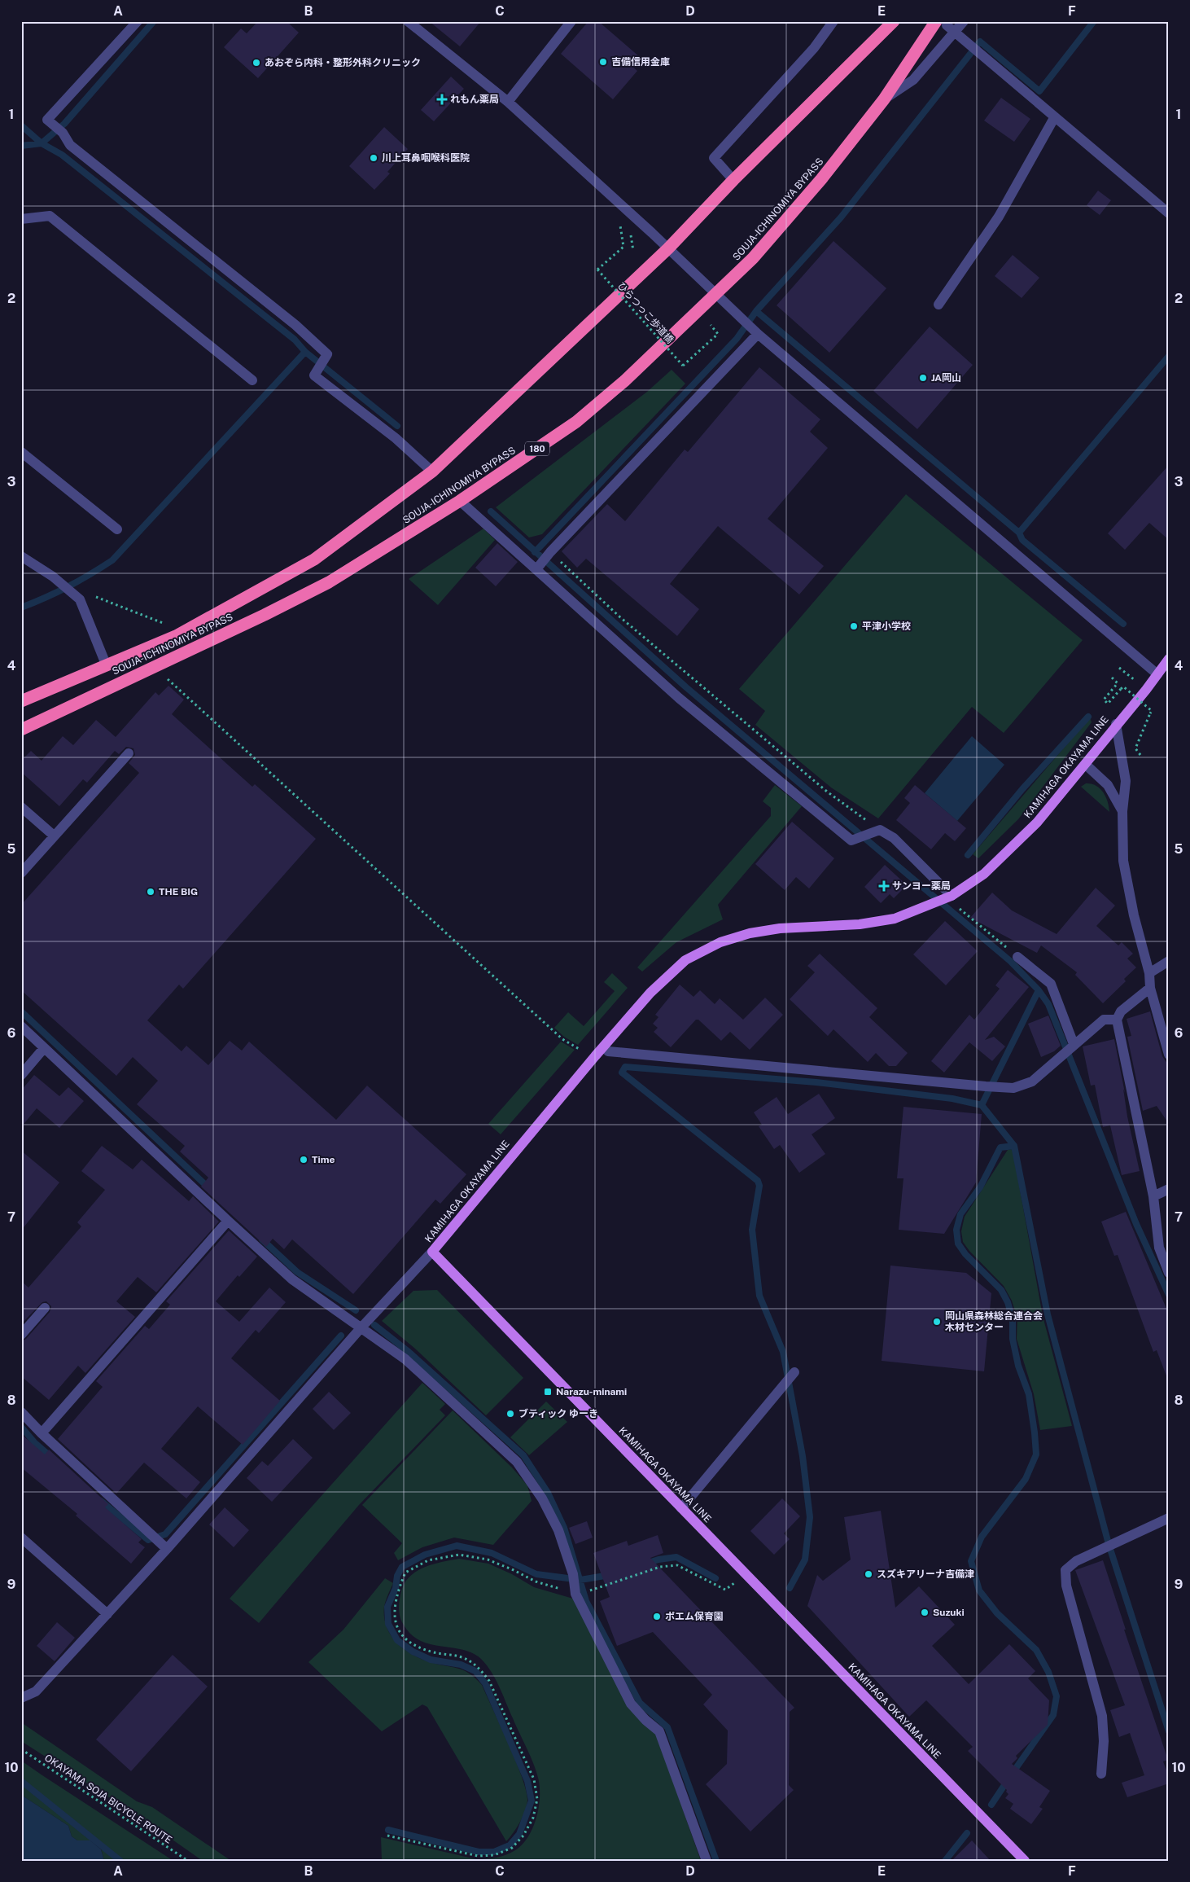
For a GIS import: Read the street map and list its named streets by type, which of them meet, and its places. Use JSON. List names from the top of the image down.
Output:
{
  "streets": {
    "highway": ["SOUJA-ICHINOMIYA BYPASS", "180"],
    "main road": ["KAMIHAGA OKAYAMA LINE"],
    "path": ["ひらつっこ歩道橋", "OKAYAMA SOJA BICYCLE ROUTE"]
  },
  "places": {
    "other": [
      "吉備信用金庫",
      "あおぞら内科・整形外科クリニック",
      "川上耳鼻咽喉科医院",
      "JA岡山",
      "平津小学校",
      "THE BIG",
      "Time",
      "岡山県森林総合連合会 木材センター",
      "ブティック ゆーき",
      "スズキアリーナ吉備津",
      "Suzuki",
      "ポエム保育園"
    ],
    "health": ["れもん薬局", "サンヨー薬局"],
    "transit": ["Narazu-minami"]
  },
  "grid": {
    "columns": [
      "A",
      "B",
      "C",
      "D",
      "E",
      "F"
    ],
    "rows": [
      "1",
      "2",
      "3",
      "4",
      "5",
      "6",
      "7",
      "8",
      "9",
      "10"
    ]
  }
}
